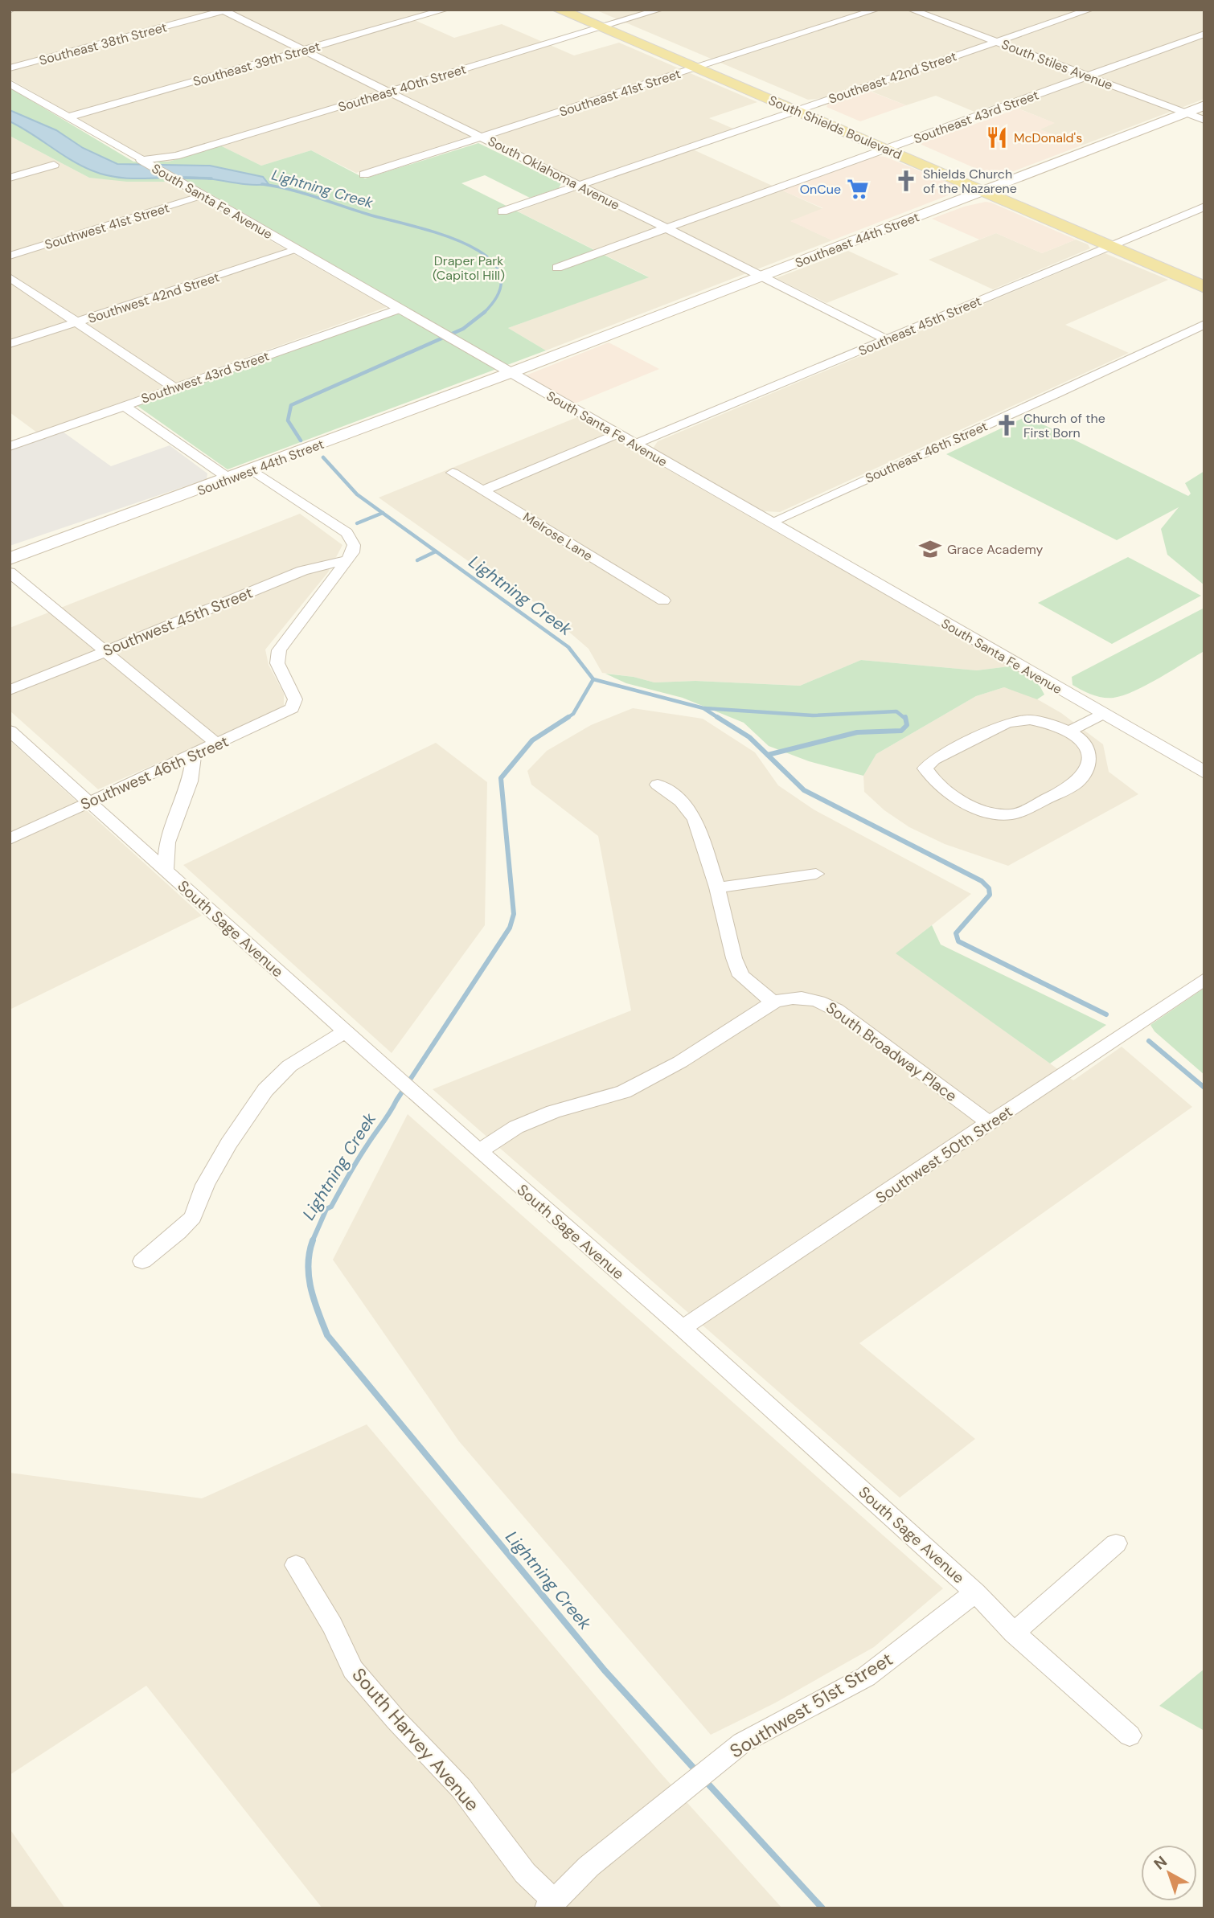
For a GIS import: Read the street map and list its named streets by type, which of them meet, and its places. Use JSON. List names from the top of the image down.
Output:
{
  "streets": {
    "main road": ["South Shields Boulevard", "Southeast 44th Street", "Southwest 44th Street"],
    "street": [
      "Southeast 38th Street",
      "Southeast 39th Street",
      "South Stiles Avenue",
      "Southeast 42nd Street",
      "Southeast 40th Street",
      "Southeast 41st Street",
      "Southeast 43rd Street",
      "South Oklahoma Avenue",
      "South Santa Fe Avenue",
      "Southwest 41st Street",
      "Southwest 42nd Street",
      "Southeast 45th Street",
      "Southwest 43rd Street",
      "Southeast 46th Street",
      "Melrose Lane",
      "Southwest 45th Street",
      "Southwest 46th Street",
      "South Sage Avenue",
      "South Broadway Place",
      "Southwest 50th Street",
      "Southwest 51st Street",
      "South Harvey Avenue"
    ]
  },
  "crossings": [
    ["Southeast 38th Street", "South Oklahoma Avenue"],
    ["Southeast 39th Street", "South Oklahoma Avenue"],
    ["Southeast 39th Street", "South Santa Fe Avenue"],
    ["South Stiles Avenue", "Southeast 42nd Street"],
    ["South Stiles Avenue", "Southeast 43rd Street"],
    ["South Stiles Avenue", "Southeast 44th Street"],
    ["Southeast 42nd Street", "South Shields Boulevard"],
    ["Southeast 42nd Street", "South Oklahoma Avenue"],
    ["Southeast 40th Street", "South Shields Boulevard"],
    ["Southeast 40th Street", "South Oklahoma Avenue"],
    ["Southeast 40th Street", "South Santa Fe Avenue"],
    ["Southeast 41st Street", "South Shields Boulevard"],
    ["Southeast 41st Street", "South Oklahoma Avenue"],
    ["Southeast 43rd Street", "South Shields Boulevard"],
    ["Southeast 43rd Street", "South Oklahoma Avenue"],
    ["South Shields Boulevard", "Southeast 44th Street"],
    ["South Shields Boulevard", "Southeast 45th Street"],
    ["South Oklahoma Avenue", "Southeast 44th Street"],
    ["South Oklahoma Avenue", "Southeast 45th Street"],
    ["South Santa Fe Avenue", "Southwest 41st Street"],
    ["South Santa Fe Avenue", "Southeast 44th Street"],
    ["South Santa Fe Avenue", "Southwest 42nd Street"],
    ["South Santa Fe Avenue", "Southeast 45th Street"],
    ["South Santa Fe Avenue", "Southwest 43rd Street"],
    ["South Santa Fe Avenue", "Southeast 46th Street"],
    ["South Santa Fe Avenue", "Southwest 44th Street"],
    ["Southeast 44th Street", "Southwest 44th Street"],
    ["Southwest 45th Street", "Southwest 46th Street"],
    ["Southwest 46th Street", "South Sage Avenue"],
    ["South Sage Avenue", "Southwest 50th Street"],
    ["South Sage Avenue", "Southwest 51st Street"],
    ["South Broadway Place", "Southwest 50th Street"],
    ["Southwest 51st Street", "South Harvey Avenue"]
  ],
  "water": ["Lightning Creek"],
  "parks": ["Draper Park (Capitol Hill)"],
  "places": {
    "restaurant": ["McDonald's"],
    "church": ["Shields Church of the Nazarene", "Church of the First Born"],
    "supermarket": ["OnCue"],
    "school or university": ["Grace Academy"]
  },
  "north": "top left"
}
